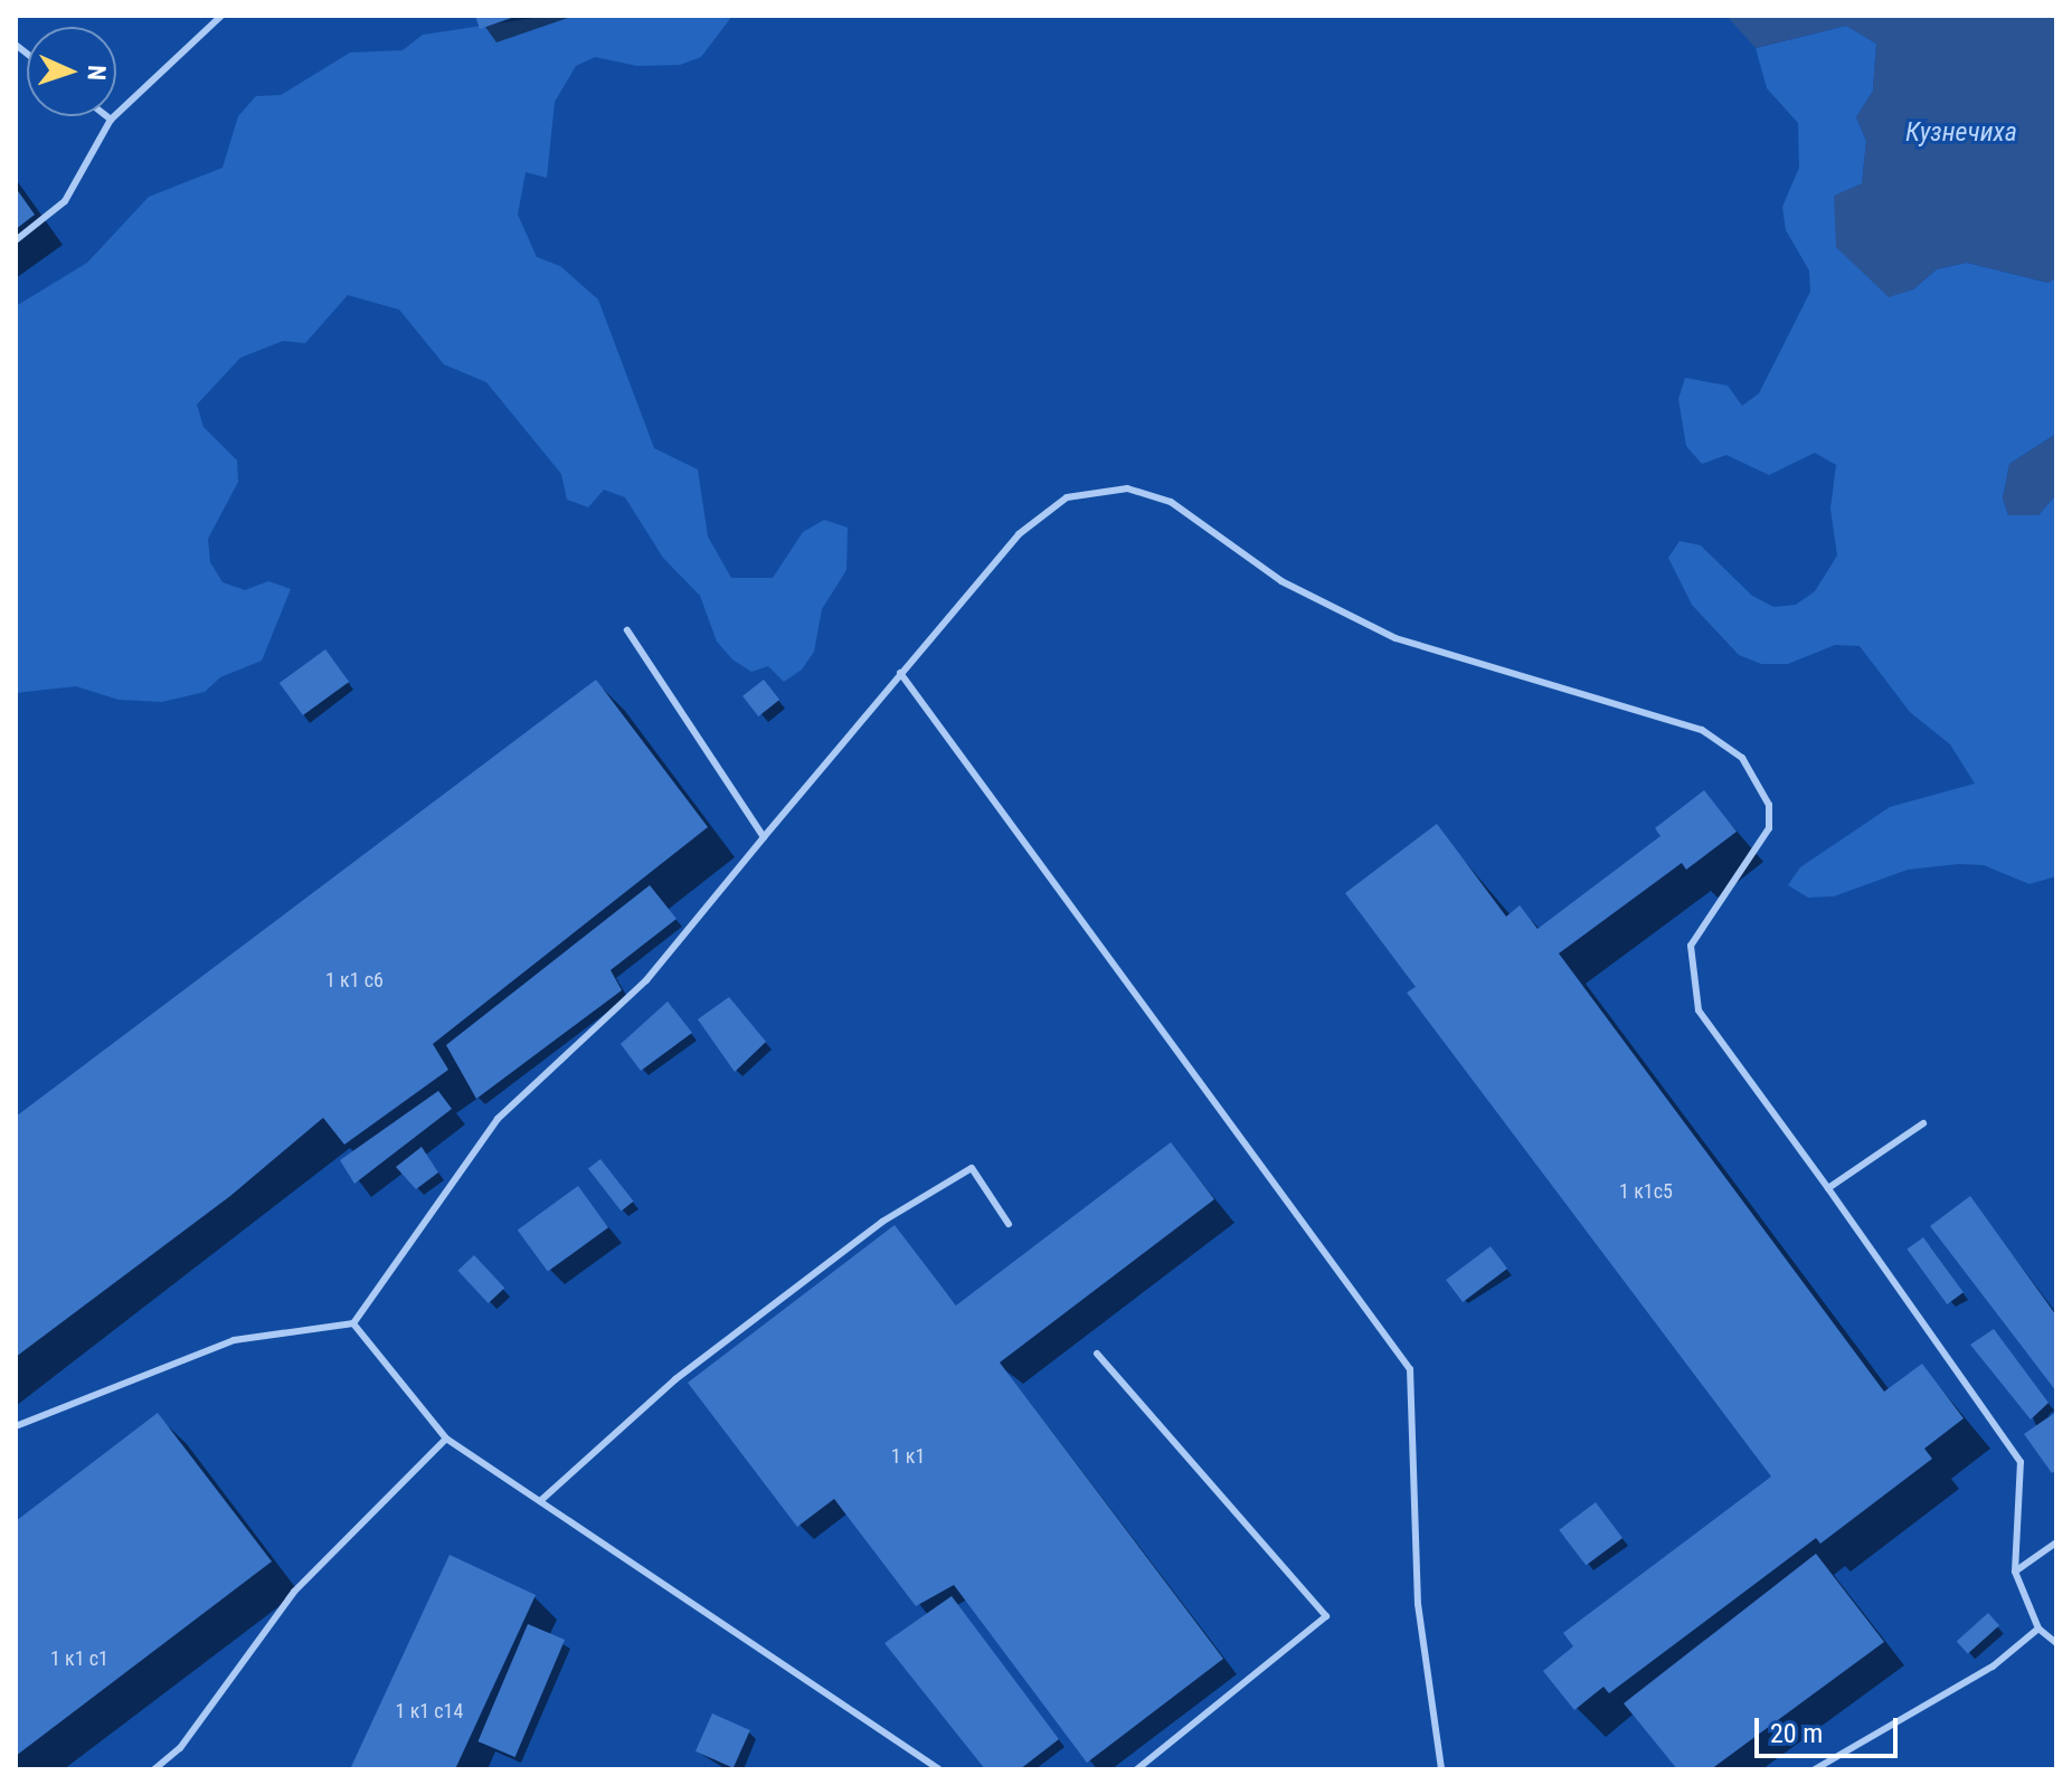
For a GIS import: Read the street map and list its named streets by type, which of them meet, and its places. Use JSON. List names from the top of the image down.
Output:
{
  "water": ["Кузнечиха"],
  "house_numbers": [
    "1 к1 с6",
    "1 к1с5",
    "1 к1",
    "1 к1 с1",
    "1 к1 с14"
  ],
  "scale_bar": "20 m",
  "north": "right"
}
